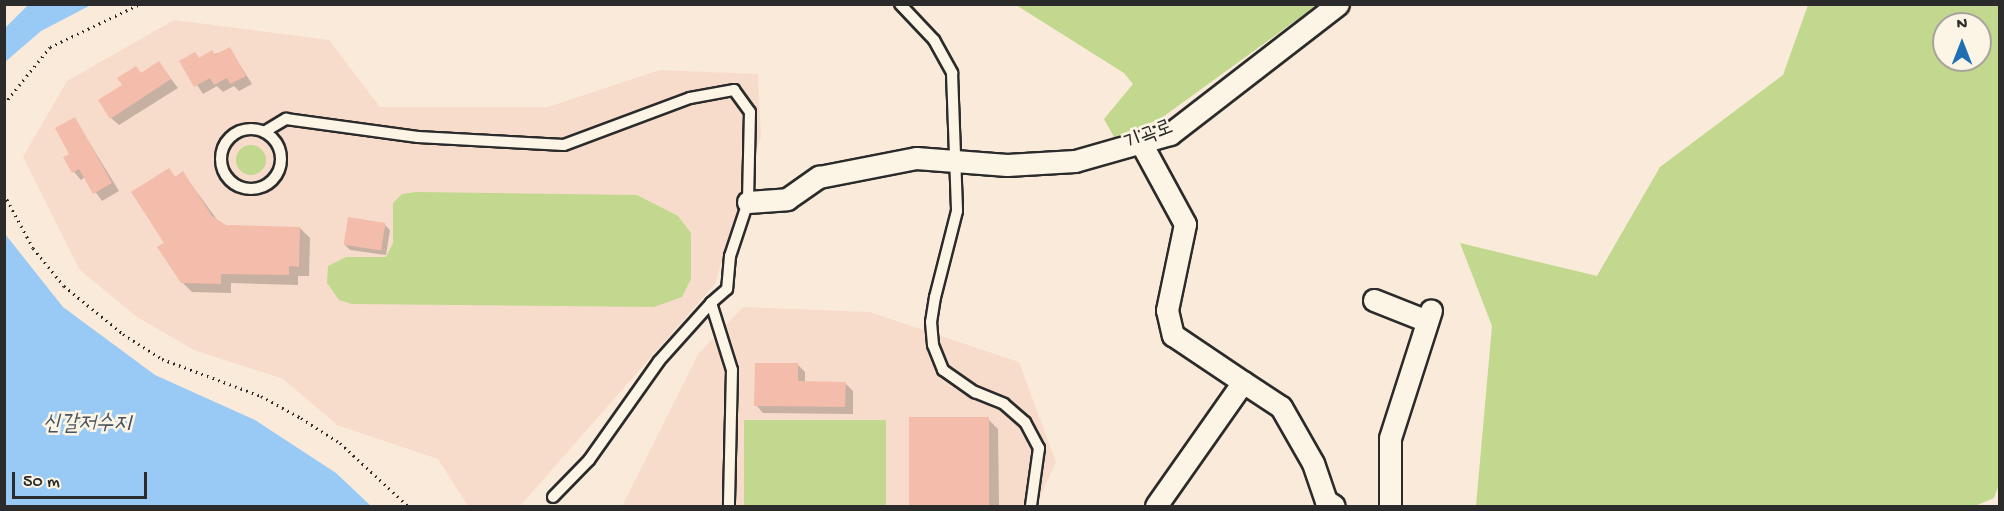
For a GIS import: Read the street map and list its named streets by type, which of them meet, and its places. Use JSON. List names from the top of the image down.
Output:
{
  "streets": {
    "street": ["기곡로"]
  },
  "water": ["신갈저수지"],
  "scale_bar": "50 m",
  "north": "top"
}
